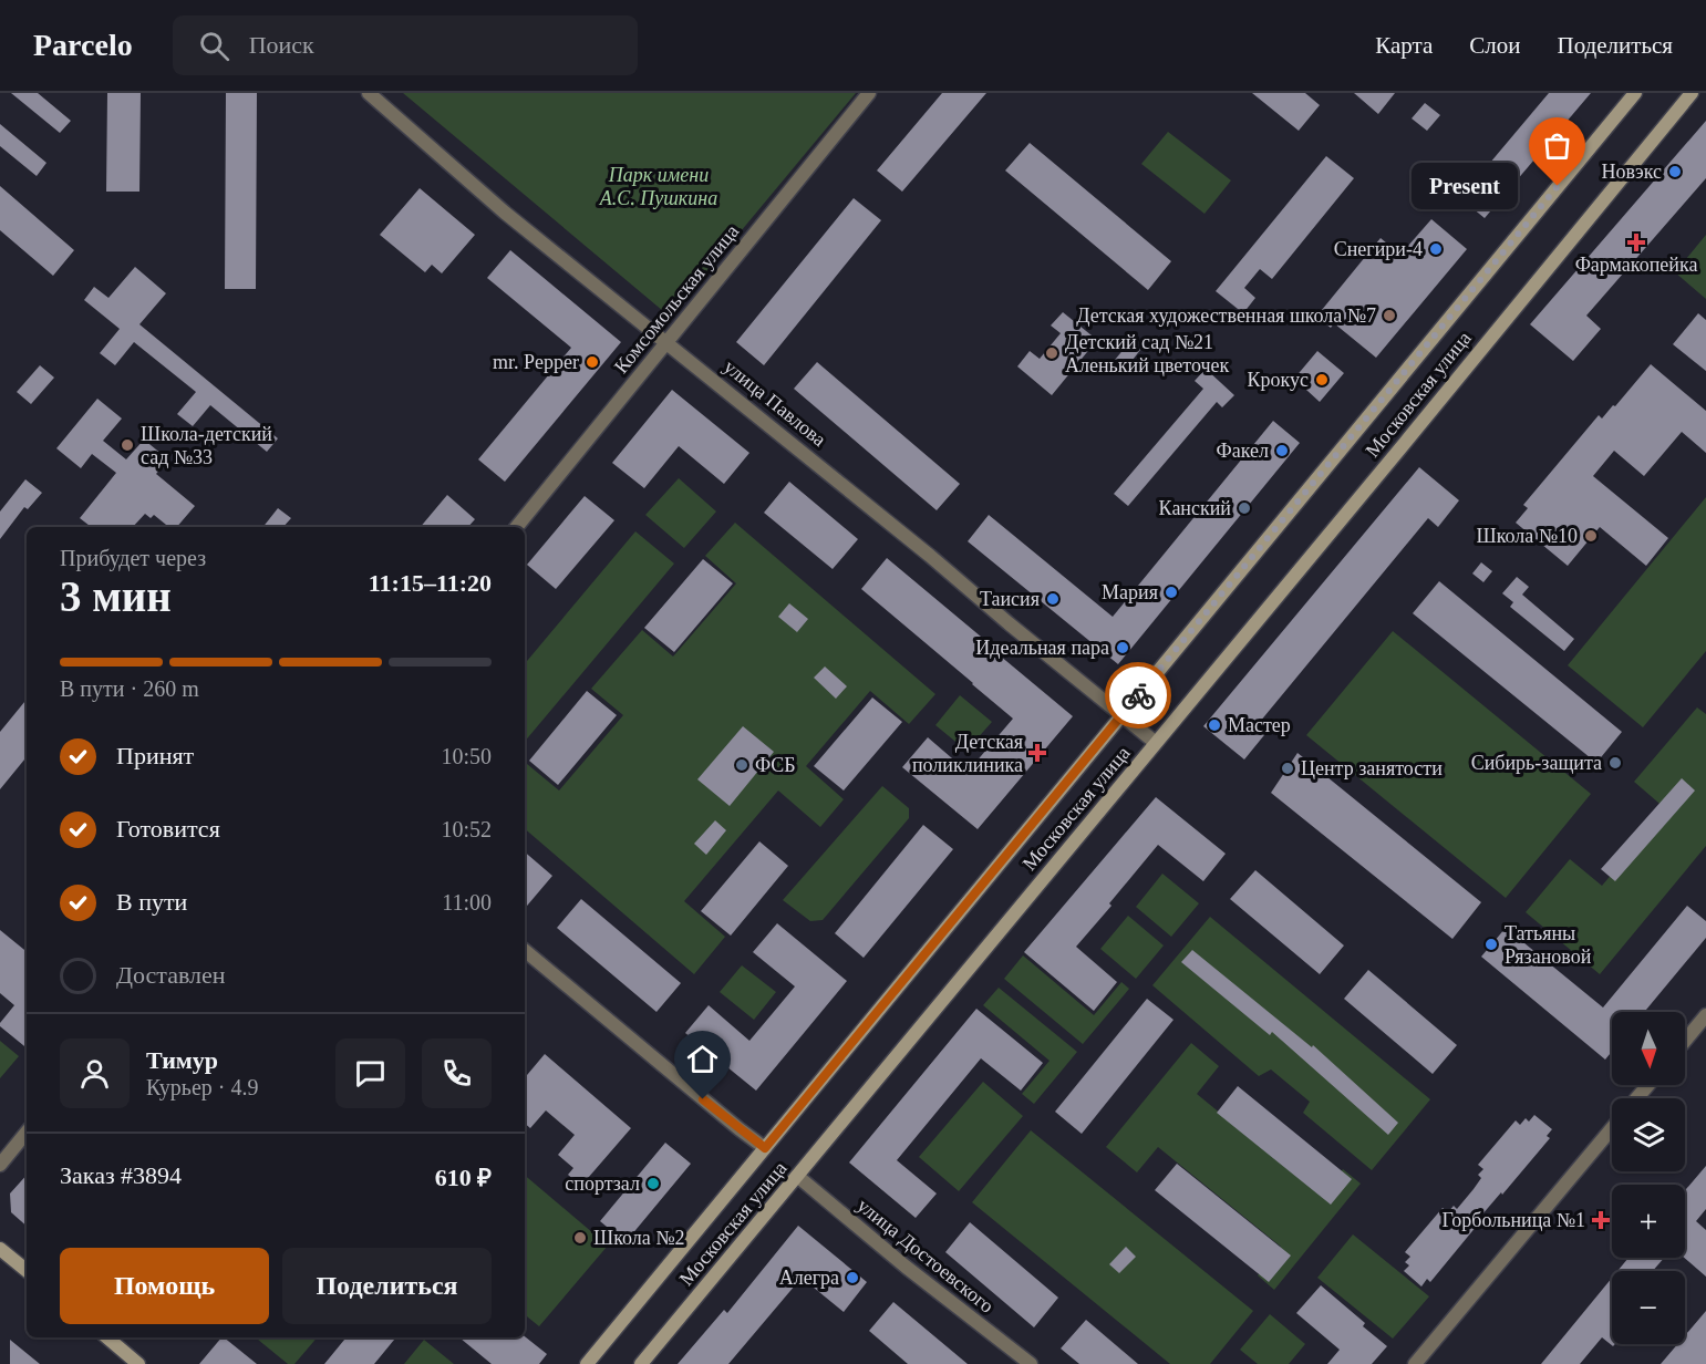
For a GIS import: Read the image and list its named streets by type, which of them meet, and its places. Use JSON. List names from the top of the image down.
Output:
{
  "streets": {
    "main road": ["Московская улица"],
    "street": ["Комсомольская улица", "улица Павлова", "улица Достоевского"]
  },
  "crossings": [
    ["Комсомольская улица", "улица Павлова"],
    ["Московская улица", "улица Павлова"],
    ["Московская улица", "улица Достоевского"]
  ],
  "parks": ["Парк имени А.С. Пушкина"],
  "places": {
    "other": [
      "Новэкс",
      "Present",
      "Снегири-4",
      "Детская художественная школа №7",
      "Детский сад №21 Аленький цветочек",
      "mr. Pepper",
      "Крокус",
      "Школа-детский сад №33",
      "Факел",
      "Канский",
      "Школа №10",
      "Мария",
      "Таисия",
      "Идеальная пара",
      "Мастер",
      "Сибирь-защита",
      "ФСБ",
      "Центр занятости",
      "Татьяны Рязановой",
      "спортзал",
      "Школа №2",
      "Алегра"
    ],
    "health": ["Фармакопейка", "Детская поликлиника", "Горбольница №1"]
  },
  "north": "bottom",
  "page": {
    "header": "Parcelo",
    "search": "Поиск",
    "nav": ["Карта", "Слои", "Поделиться"],
    "bubble": "Present",
    "heading": ["3 мин", "Прибудет через", "11:15–11:20"],
    "panel": [
      "Тимур",
      "Курьер · 4.9",
      "Заказ #3894",
      "610 ₽"
    ],
    "bar": "В пути · 260 m",
    "list": [
      ["Принят", "10:50"],
      ["Готовится", "10:52"],
      ["В пути", "11:00"],
      "Доставлен"
    ],
    "map_buttons": ["+", "−"],
    "buttons": ["Помощь", "Поделиться"]
  }
}
